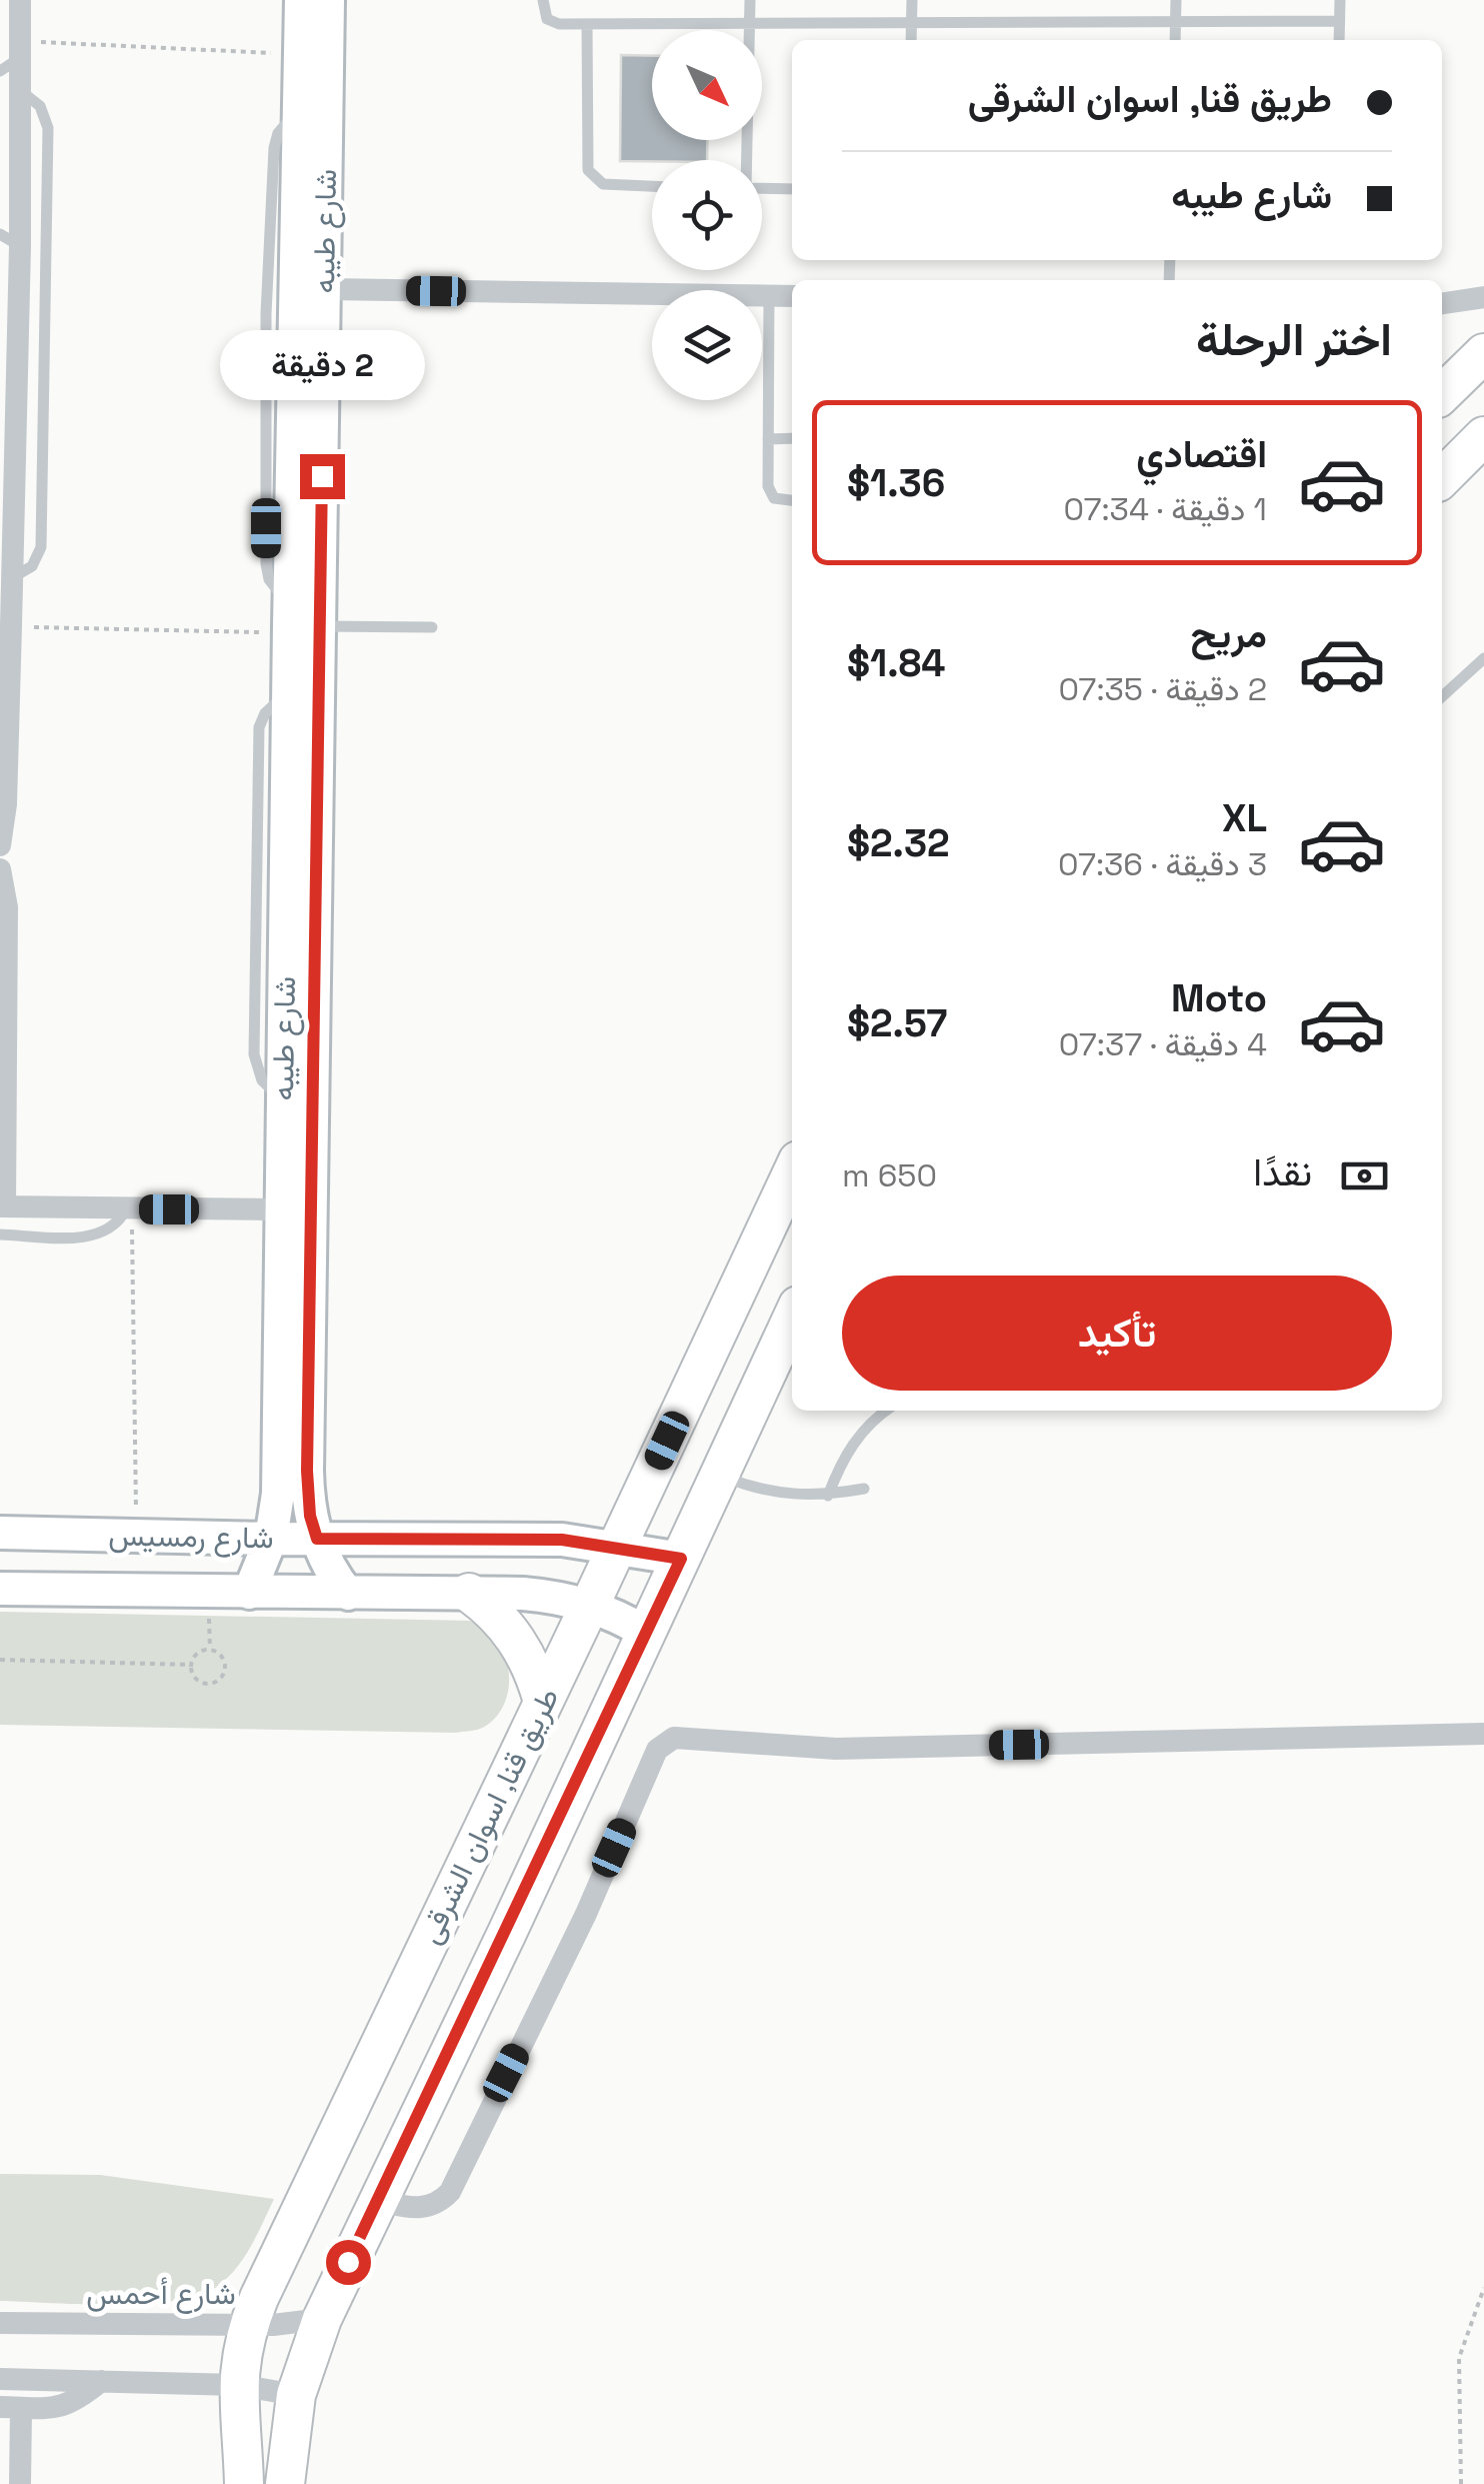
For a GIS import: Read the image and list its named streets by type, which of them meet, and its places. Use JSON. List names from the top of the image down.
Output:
{
  "streets": {
    "main road": ["شارع طيبه", "شارع رمسيس", "طريق قنا, اسوان الشرقى"],
    "street": ["شارع أحمس"]
  },
  "crossings": [
    ["شارع طيبه", "شارع رمسيس"],
    ["شارع رمسيس", "طريق قنا, اسوان الشرقى"],
    ["طريق قنا, اسوان الشرقى", "شارع أحمس"]
  ],
  "north": "bottom right",
  "page": {
    "banner": ["طريق قنا, اسوان الشرقى", "شارع طيبه"],
    "heading": "اختر الرحلة",
    "bubble": "2 دقيقة",
    "list": [
      {
        "name": "اقتصادي",
        "note": "1 دقيقة · 07:34",
        "value": "$1.36"
      },
      {
        "name": "مريح",
        "note": "2 دقيقة · 07:35",
        "value": "$1.84"
      },
      {
        "name": "XL",
        "note": "3 دقيقة · 07:36",
        "value": "$2.32"
      },
      {
        "name": "Moto",
        "note": "4 دقيقة · 07:37",
        "value": "$2.57"
      }
    ],
    "pay": ["نقدًا", "650 m"],
    "buttons": "تأكيد"
  }
}
